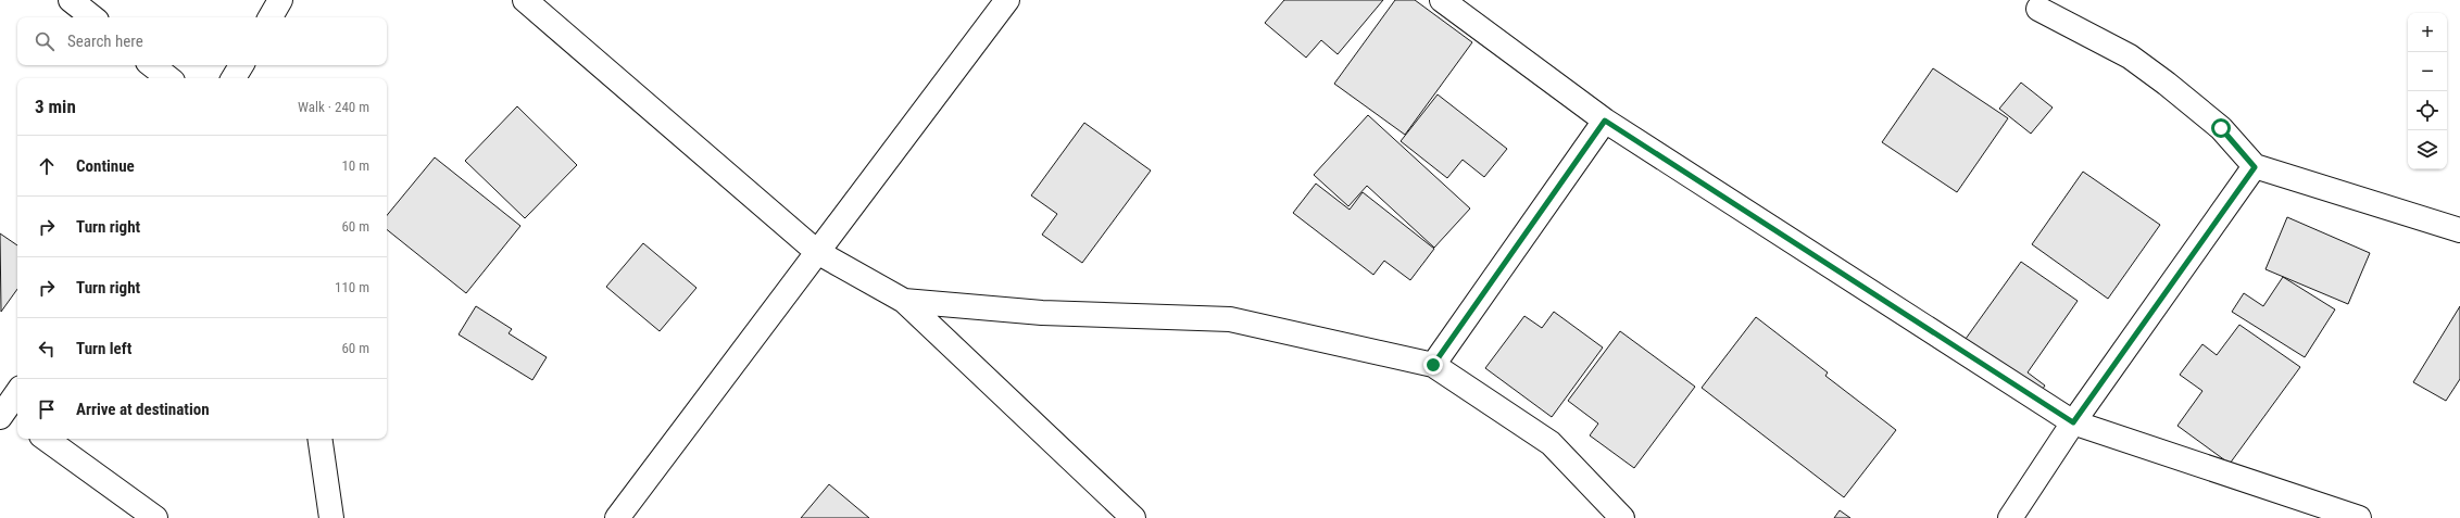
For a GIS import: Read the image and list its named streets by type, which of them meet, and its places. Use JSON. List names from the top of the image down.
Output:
{
  "page": {
    "map_buttons": ["+", "−"],
    "search": "Search here",
    "heading": ["3 min", "Walk · 240 m"],
    "list": [
      ["Continue", "10 m"],
      ["Turn right", "60 m"],
      ["Turn right", "110 m"],
      ["Turn left", "60 m"],
      "Arrive at destination"
    ]
  }
}
